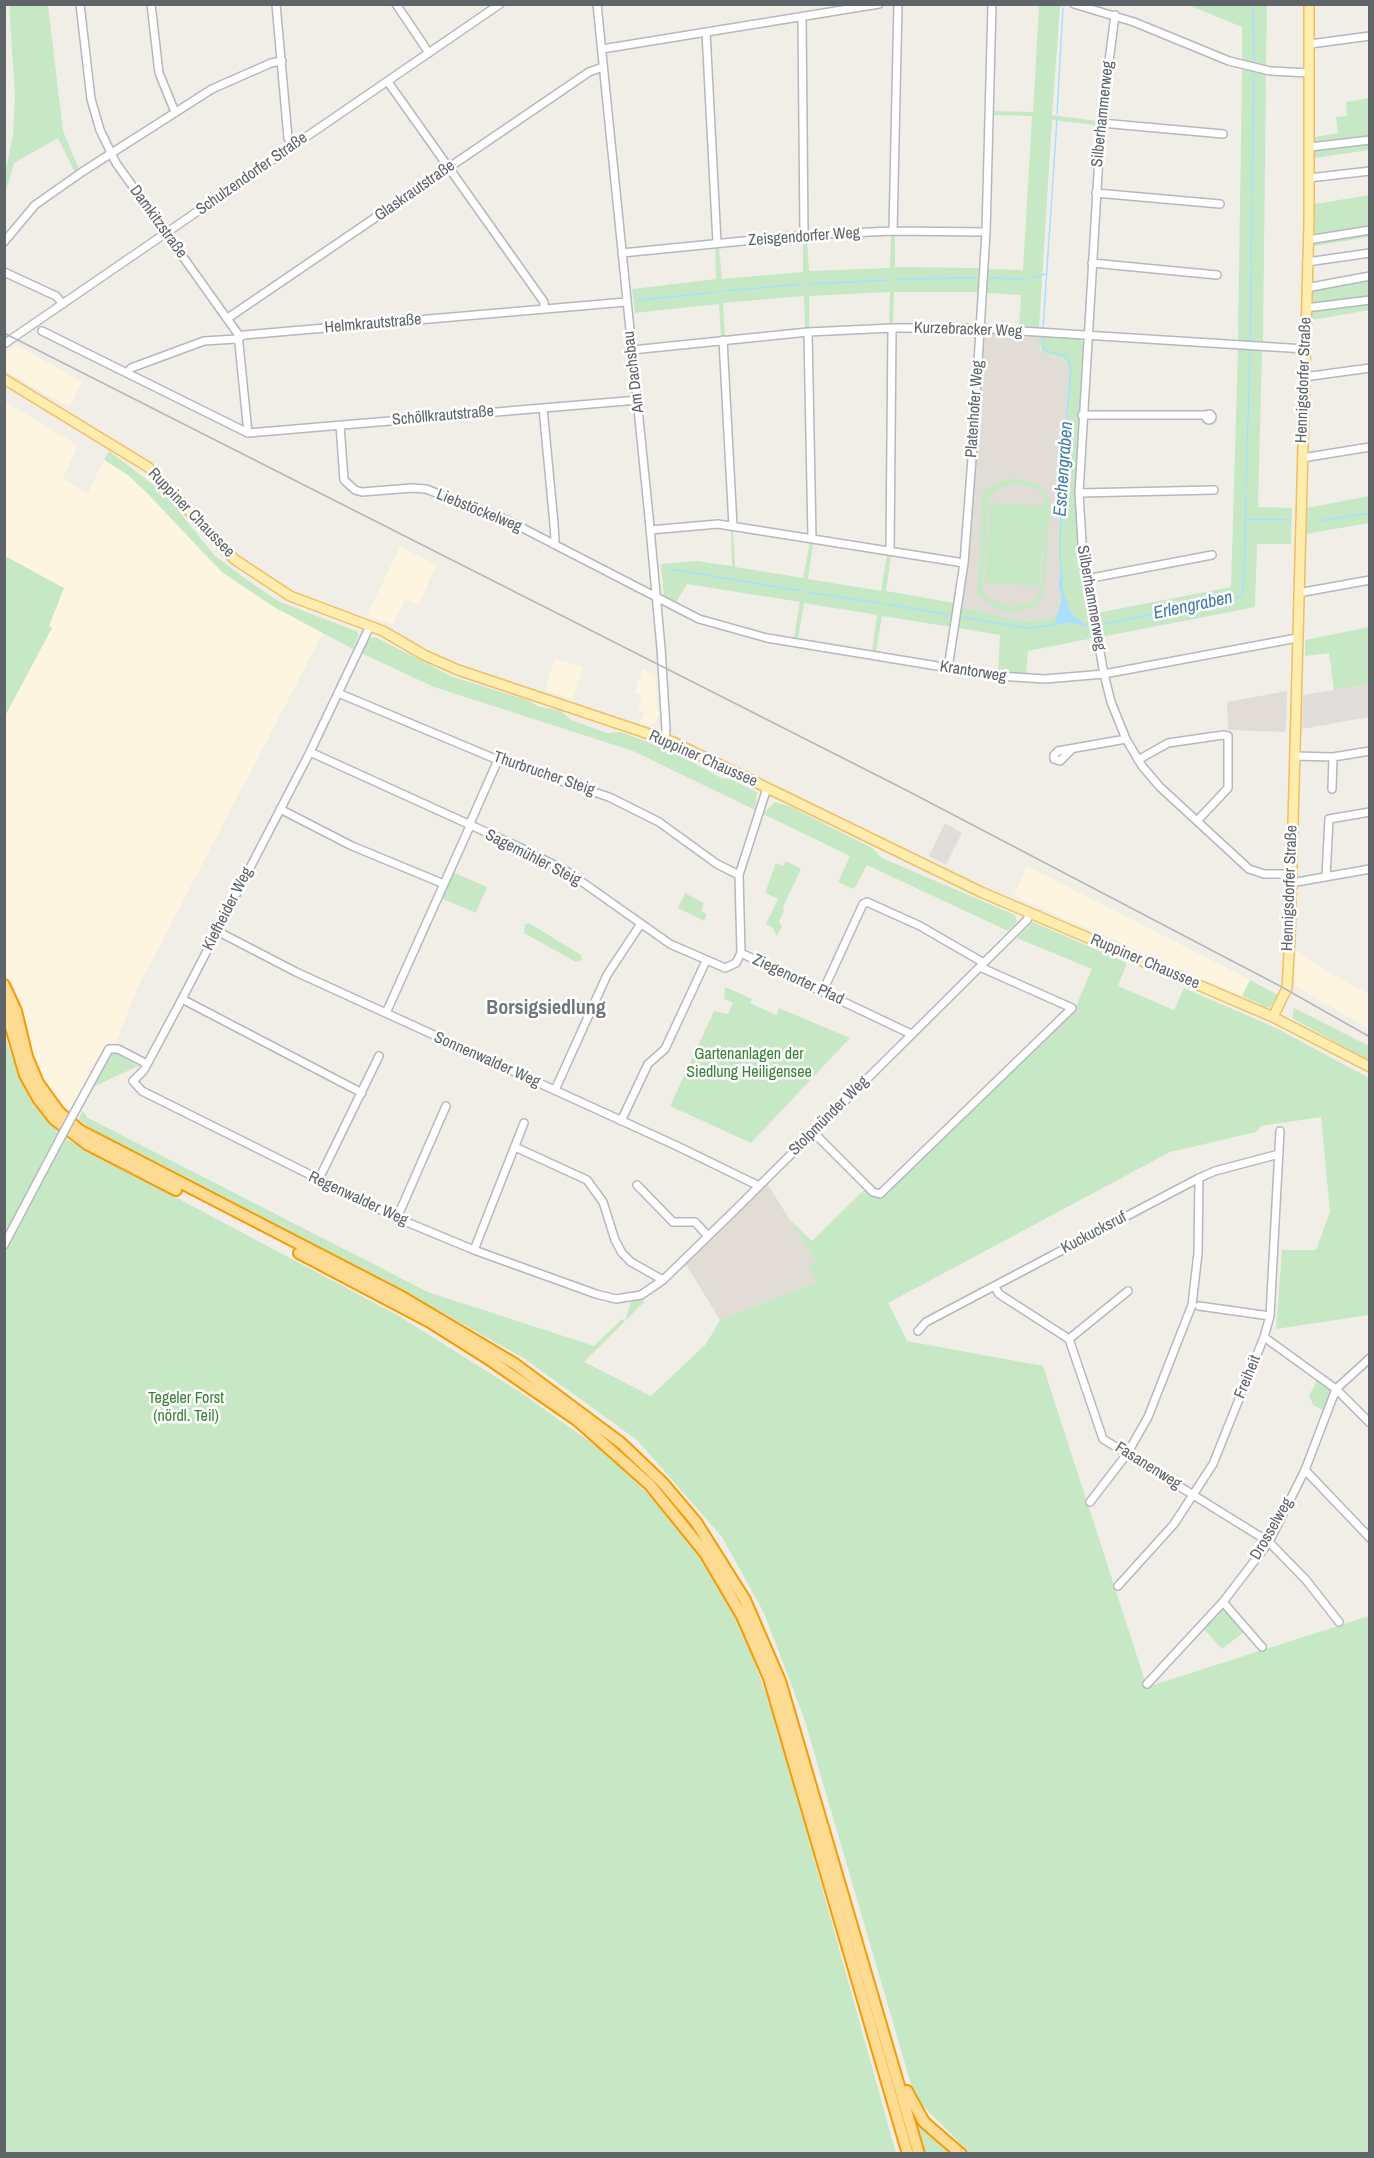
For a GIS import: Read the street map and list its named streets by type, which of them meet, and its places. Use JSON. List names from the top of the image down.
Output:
{
  "streets": {
    "main road": ["Hennigsdorfer Straße", "Ruppiner Chaussee"],
    "street": [
      "Silberhammerweg",
      "Schulzendorfer Straße",
      "Glaskrautstraße",
      "Damkitzstraße",
      "Zeisgendorfer Weg",
      "Helmkrautstraße",
      "Kurzebracker Weg",
      "Am Dachsbau",
      "Platenhofer Weg",
      "Schöllkrautstraße",
      "Liebstöckelweg",
      "Krantorweg",
      "Thurbrucher Steig",
      "Sagemühler Steig",
      "Kiefheider Weg",
      "Ziegenorter Pfad",
      "Sonnenwalder Weg",
      "Stolpmünder Weg",
      "Regenwalder Weg",
      "Kuckucksruf",
      "Freiheit",
      "Fasanenweg",
      "Drosselweg"
    ]
  },
  "crossings": [
    ["Silberhammerweg", "Kurzebracker Weg"],
    ["Silberhammerweg", "Hennigsdorfer Straße"],
    ["Silberhammerweg", "Krantorweg"],
    ["Schulzendorfer Straße", "Damkitzstraße"],
    ["Glaskrautstraße", "Damkitzstraße"],
    ["Glaskrautstraße", "Am Dachsbau"],
    ["Damkitzstraße", "Helmkrautstraße"],
    ["Damkitzstraße", "Schöllkrautstraße"],
    ["Zeisgendorfer Weg", "Am Dachsbau"],
    ["Zeisgendorfer Weg", "Platenhofer Weg"],
    ["Helmkrautstraße", "Am Dachsbau"],
    ["Kurzebracker Weg", "Am Dachsbau"],
    ["Kurzebracker Weg", "Hennigsdorfer Straße"],
    ["Kurzebracker Weg", "Platenhofer Weg"],
    ["Am Dachsbau", "Schöllkrautstraße"],
    ["Am Dachsbau", "Liebstöckelweg"],
    ["Am Dachsbau", "Ruppiner Chaussee"],
    ["Am Dachsbau", "Krantorweg"],
    ["Hennigsdorfer Straße", "Ruppiner Chaussee"],
    ["Hennigsdorfer Straße", "Krantorweg"],
    ["Platenhofer Weg", "Krantorweg"],
    ["Schöllkrautstraße", "Liebstöckelweg"],
    ["Liebstöckelweg", "Krantorweg"],
    ["Ruppiner Chaussee", "Kiefheider Weg"],
    ["Ruppiner Chaussee", "Ziegenorter Pfad"],
    ["Ruppiner Chaussee", "Stolpmünder Weg"],
    ["Thurbrucher Steig", "Kiefheider Weg"],
    ["Thurbrucher Steig", "Ziegenorter Pfad"],
    ["Sagemühler Steig", "Kiefheider Weg"],
    ["Sagemühler Steig", "Ziegenorter Pfad"],
    ["Kiefheider Weg", "Sonnenwalder Weg"],
    ["Kiefheider Weg", "Regenwalder Weg"],
    ["Ziegenorter Pfad", "Stolpmünder Weg"],
    ["Sonnenwalder Weg", "Stolpmünder Weg"],
    ["Stolpmünder Weg", "Regenwalder Weg"],
    ["Kuckucksruf", "Freiheit"],
    ["Freiheit", "Fasanenweg"],
    ["Fasanenweg", "Drosselweg"]
  ],
  "districts": ["Borsigsiedlung"],
  "water": ["Eschengraben", "Erlengraben"],
  "parks": ["Gartenanlagen der Siedlung Heiligensee", "Tegeler Forst (nördl. Teil)"]
}
